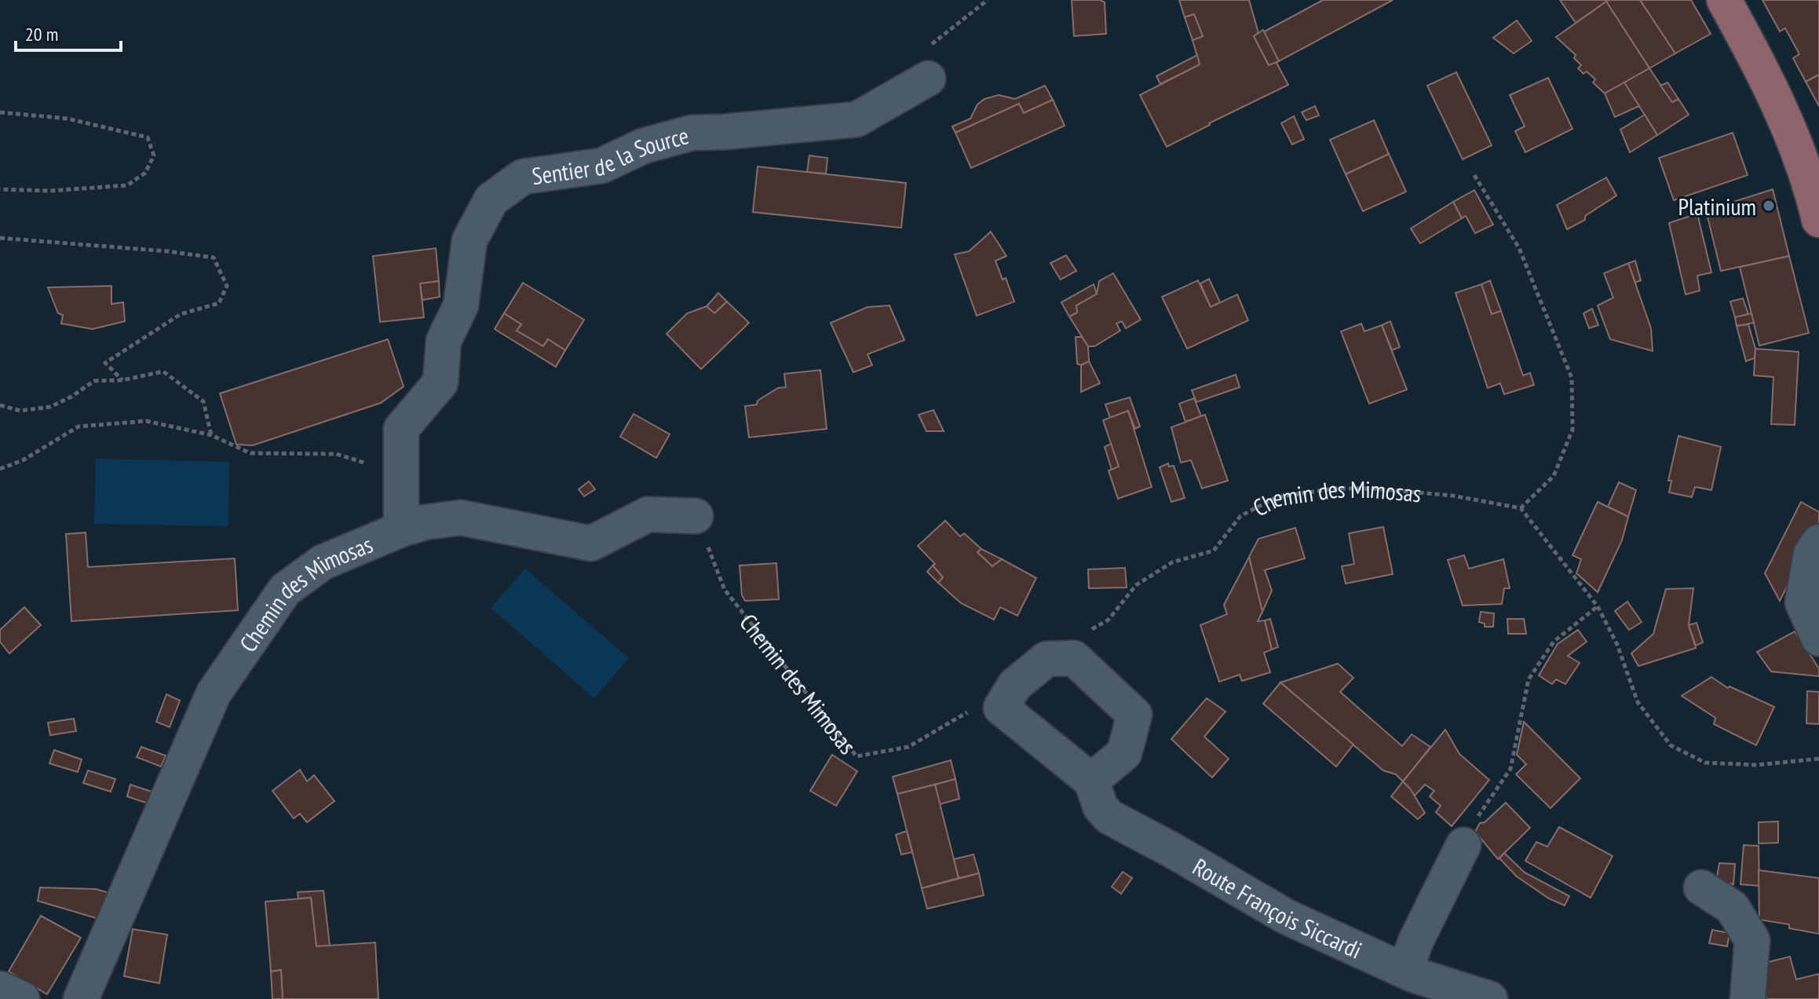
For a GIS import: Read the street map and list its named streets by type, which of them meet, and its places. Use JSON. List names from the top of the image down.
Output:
{
  "streets": {
    "street": ["Sentier de la Source", "Chemin des Mimosas", "Route François Siccardi"]
  },
  "crossings": [
    ["Sentier de la Source", "Chemin des Mimosas"],
    ["Chemin des Mimosas", "Route François Siccardi"]
  ],
  "places": ["Platinium"],
  "scale_bar": "20 m"
}
